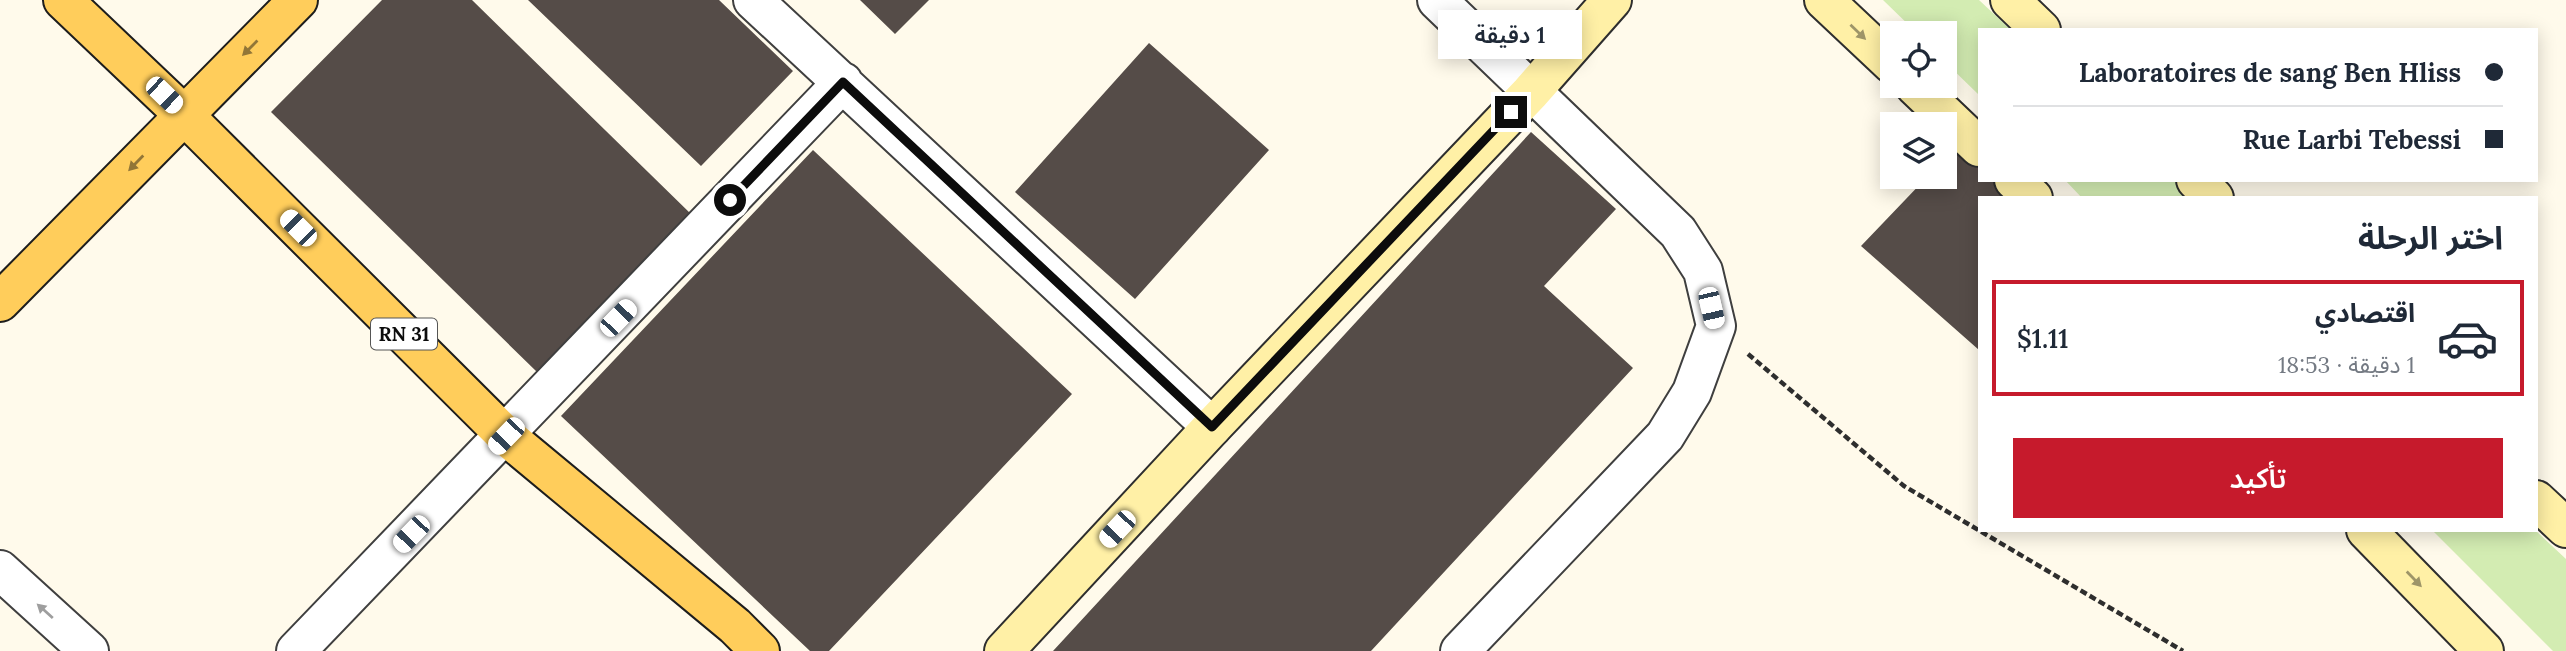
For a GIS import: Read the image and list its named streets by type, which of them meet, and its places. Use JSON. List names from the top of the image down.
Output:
{
  "streets": {
    "main road": ["RN 31"]
  },
  "page": {
    "bubble": "1 دقيقة",
    "banner": ["Laboratoires de sang Ben Hliss", "Rue Larbi Tebessi"],
    "heading": "اختر الرحلة",
    "list": [
      {
        "name": "اقتصادي",
        "note": "1 دقيقة · 18:53",
        "value": "$1.11"
      }
    ],
    "buttons": "تأكيد"
  }
}
